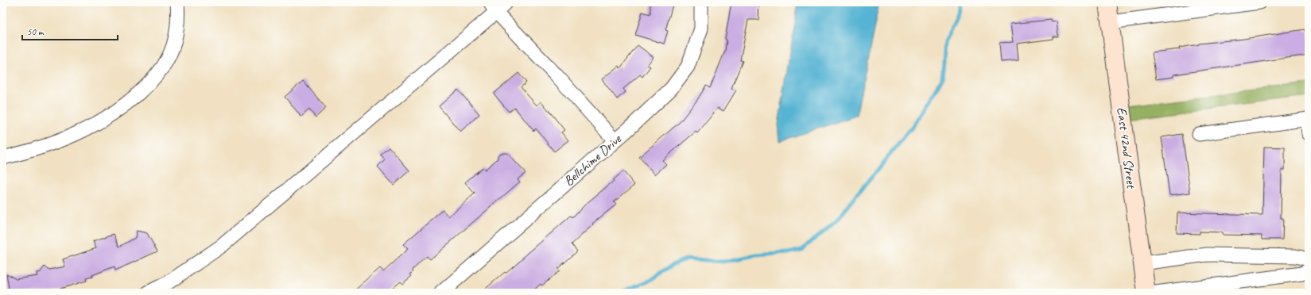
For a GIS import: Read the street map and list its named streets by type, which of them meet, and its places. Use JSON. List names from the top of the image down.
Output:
{
  "streets": {
    "street": ["East 42nd Street", "Bellchime Drive"]
  },
  "scale_bar": "50 m"
}
